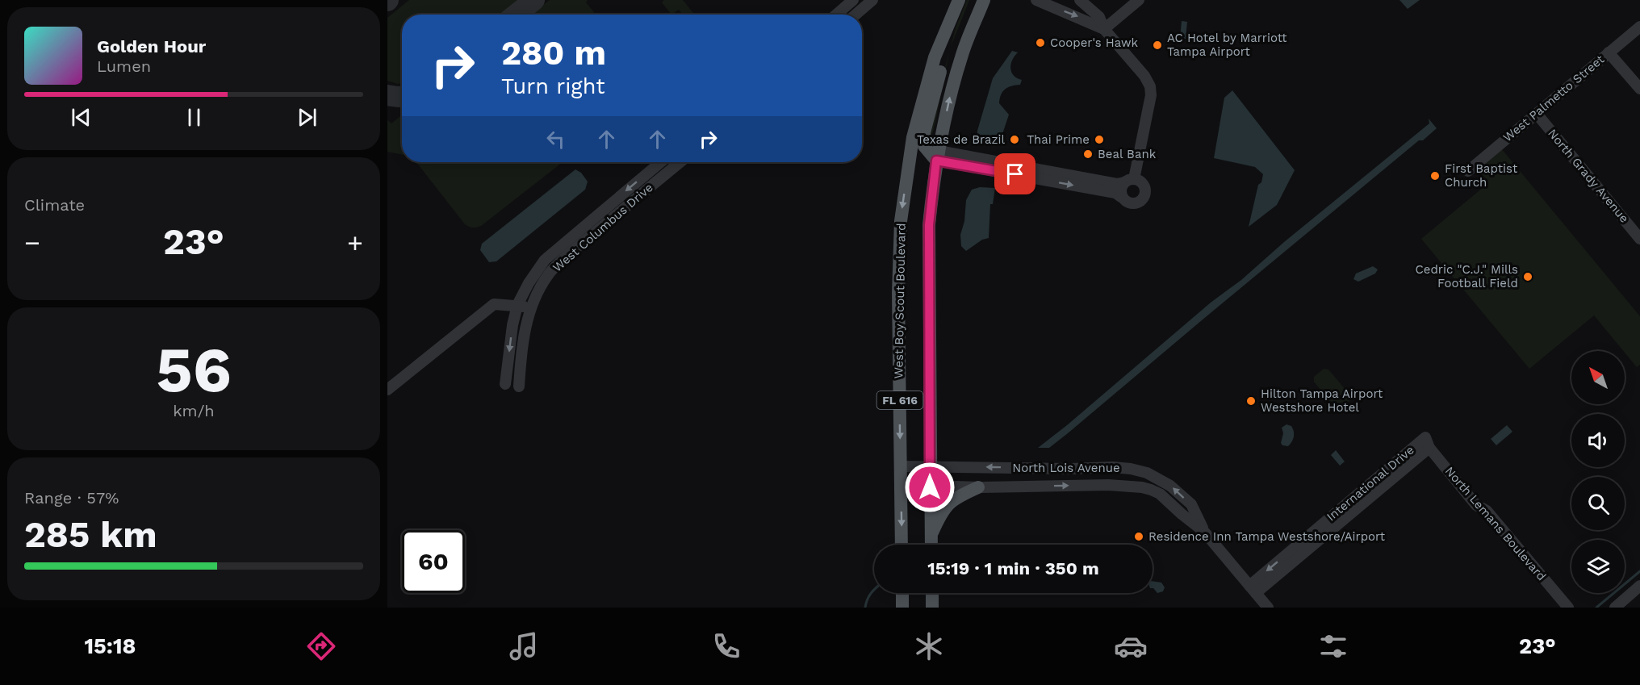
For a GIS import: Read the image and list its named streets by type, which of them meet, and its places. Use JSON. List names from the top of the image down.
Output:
{
  "streets": {
    "main road": ["West Boy Scout Boulevard", "FL 616"],
    "street": [
      "West Palmetto Street",
      "North Grady Avenue",
      "West Columbus Drive",
      "North Lois Avenue",
      "International Drive",
      "North Lemans Boulevard"
    ]
  },
  "crossings": [
    ["West Palmetto Street", "North Grady Avenue"],
    ["West Boy Scout Boulevard", "North Lois Avenue"],
    ["FL 616", "North Lois Avenue"],
    ["North Lois Avenue", "International Drive"],
    ["International Drive", "North Lemans Boulevard"]
  ],
  "places": [
    "Cooper's Hawk",
    "AC Hotel by Marriott Tampa Airport",
    "Texas de Brazil",
    "Thai Prime",
    "Beal Bank",
    "First Baptist Church",
    "Cedric \"C.J.\" Mills Football Field",
    "Hilton Tampa Airport Westshore Hotel",
    "Residence Inn Tampa Westshore/Airport"
  ],
  "north": "top left",
  "page": {
    "turn": ["280 m", "Turn right"],
    "song": ["Golden Hour", "Lumen"],
    "tile": [
      "Climate",
      ["56", "km/h"],
      ["Range · 57%", "285 km"]
    ],
    "heat": ["−", "23°", "+"],
    "limit": "60",
    "trip": "15:19 · 1 min · 350 m",
    "tabs": ["15:18", "23°"]
  }
}
